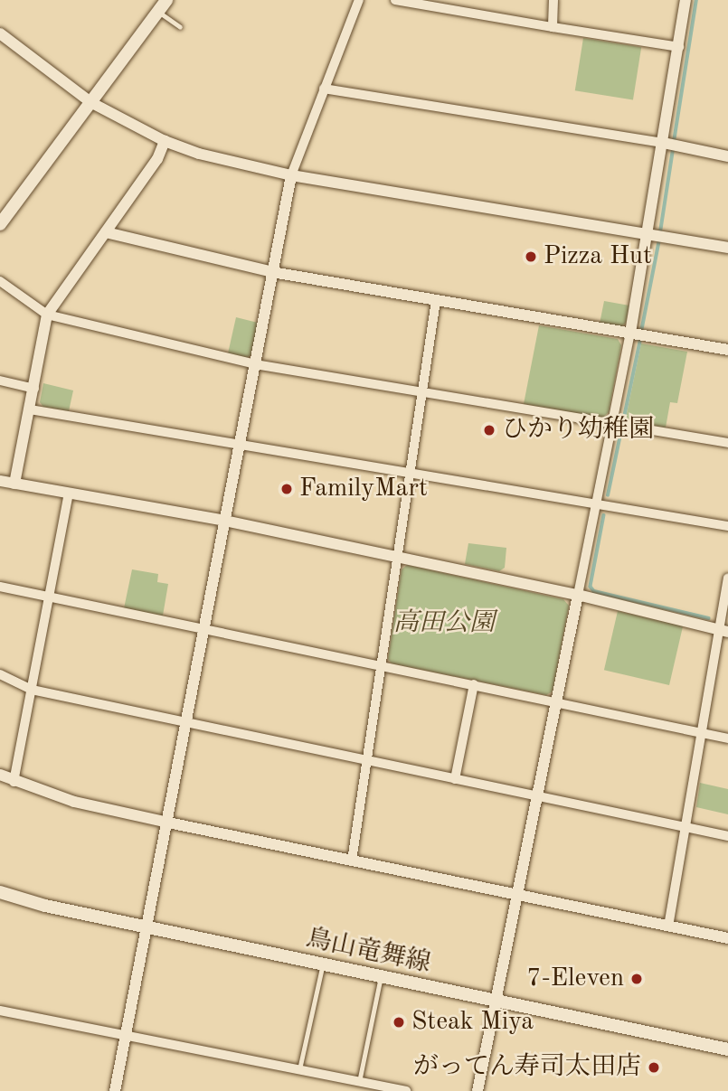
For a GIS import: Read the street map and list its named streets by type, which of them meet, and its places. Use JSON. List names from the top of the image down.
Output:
{
  "streets": {
    "main road": ["鳥山竜舞線"]
  },
  "parks": ["高田公園"],
  "places": [
    "Pizza Hut",
    "ひかり幼稚園",
    "FamilyMart",
    "7-Eleven",
    "Steak Miya",
    "がってん寿司太田店"
  ]
}
